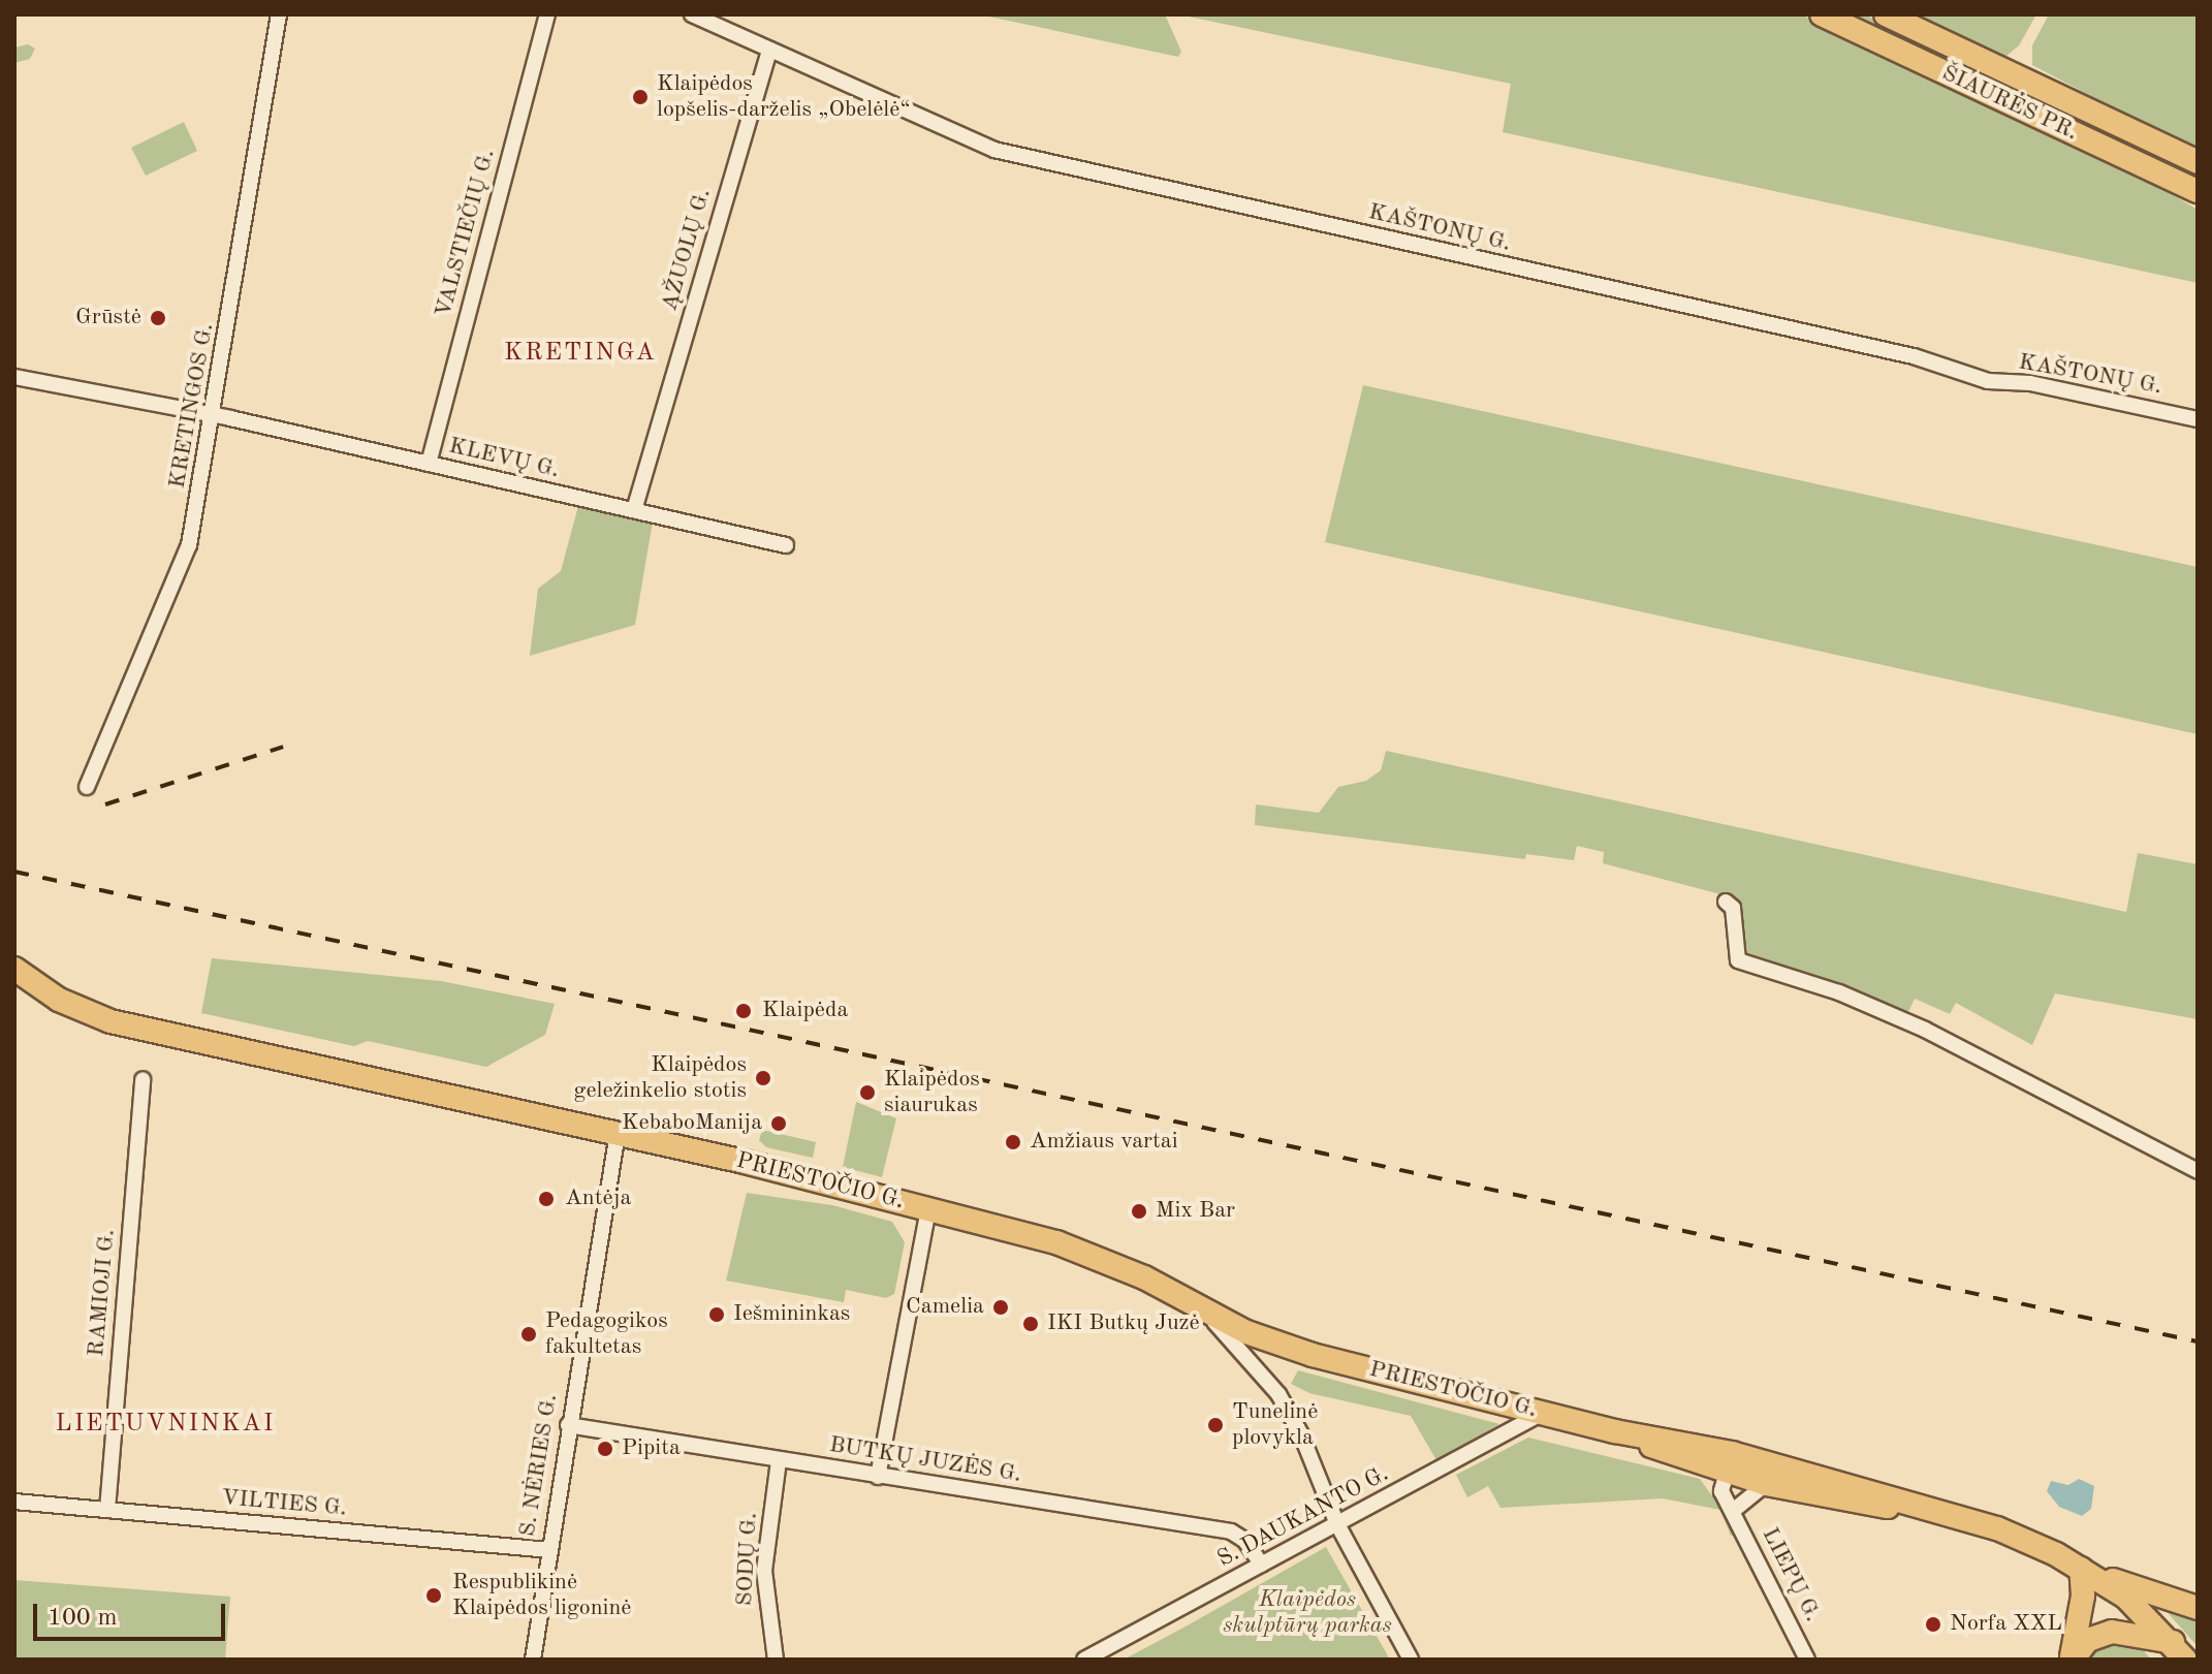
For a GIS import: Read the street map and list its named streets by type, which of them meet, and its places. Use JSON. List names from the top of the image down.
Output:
{
  "streets": {
    "main road": ["ŠIAURĖS PR.", "PRIESTOČIO G."],
    "street": [
      "KAŠTONŲ G.",
      "VALSTIEČIŲ G.",
      "ĄŽUOLŲ G.",
      "KRETINGOS G.",
      "KLEVŲ G.",
      "RAMIOJI G.",
      "BUTKŲ JUZĖS G.",
      "S. NĖRIES G.",
      "VILTIES G.",
      "S. DAUKANTO G.",
      "SODŲ G.",
      "LIEPŲ G."
    ]
  },
  "crossings": [
    ["KAŠTONŲ G.", "ĄŽUOLŲ G."],
    ["VALSTIEČIŲ G.", "KLEVŲ G."],
    ["ĄŽUOLŲ G.", "KLEVŲ G."],
    ["KRETINGOS G.", "KLEVŲ G."],
    ["PRIESTOČIO G.", "S. NĖRIES G."],
    ["PRIESTOČIO G.", "S. DAUKANTO G."],
    ["PRIESTOČIO G.", "LIEPŲ G."],
    ["RAMIOJI G.", "VILTIES G."],
    ["BUTKŲ JUZĖS G.", "S. NĖRIES G."],
    ["BUTKŲ JUZĖS G.", "S. DAUKANTO G."],
    ["BUTKŲ JUZĖS G.", "SODŲ G."],
    ["S. NĖRIES G.", "VILTIES G."]
  ],
  "districts": ["KRETINGA", "LIETUVNINKAI"],
  "parks": ["Klaipėdos skulptūrų parkas"],
  "places": [
    "Klaipėdos lopšelis-darželis „Obelėlė“",
    "Grūstė",
    "Klaipėda",
    "Klaipėdos geležinkelio stotis",
    "Klaipėdos siaurukas",
    "KebaboManija",
    "Amžiaus vartai",
    "Antėja",
    "Mix Bar",
    "Camelia",
    "Iešmininkas",
    "IKI Butkų Juzė",
    "Pedagogikos fakultetas",
    "Tunelinė plovykla",
    "Pipita",
    "Respublikinė Klaipėdos ligoninė",
    "Norfa XXL"
  ],
  "scale_bar": "100 m"
}
